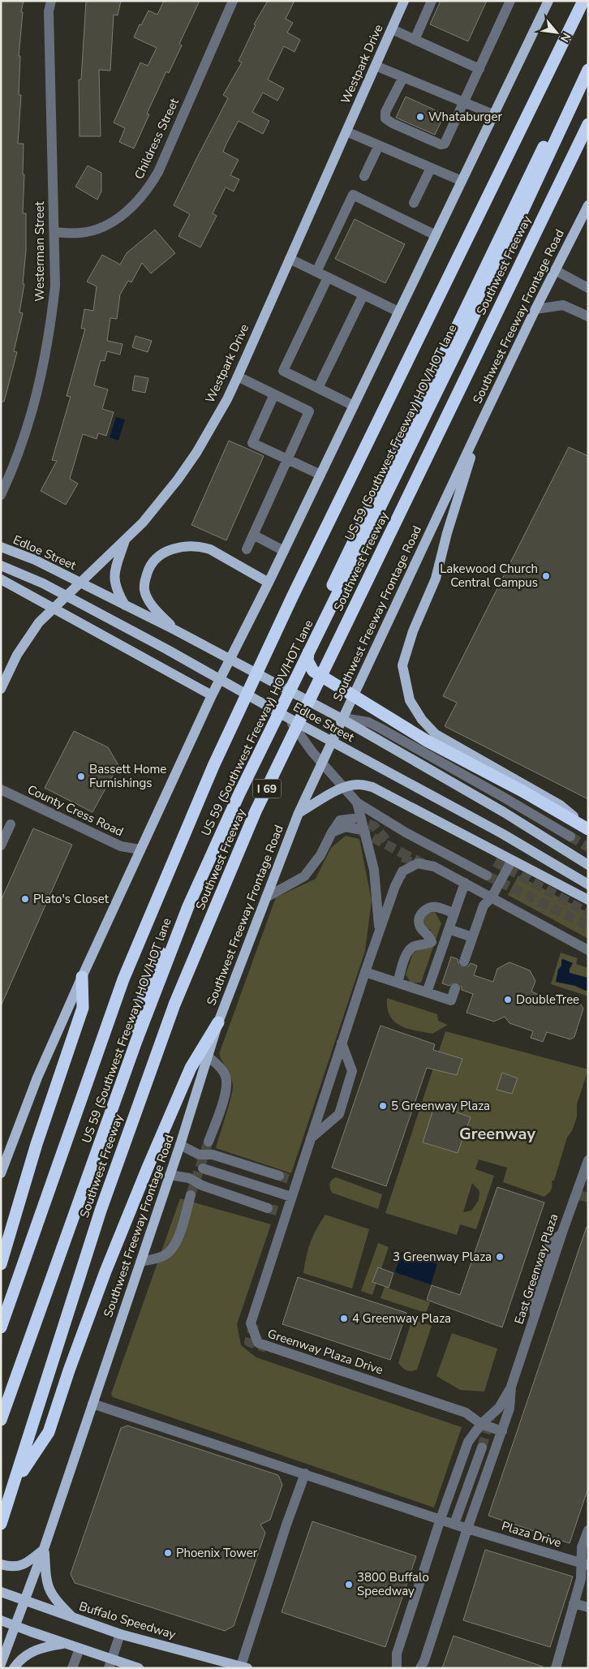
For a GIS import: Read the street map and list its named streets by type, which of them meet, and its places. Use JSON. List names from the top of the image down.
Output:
{
  "streets": {
    "highway": ["Southwest Freeway", "US 59 (Southwest Freeway) HOV/HOT lane", "I 69"],
    "main road": [
      "Westpark Drive",
      "Southwest Freeway Frontage Road",
      "Edloe Street",
      "Buffalo Speedway"
    ],
    "street": [
      "Childress Street",
      "Westerman Street",
      "County Cress Road",
      "East Greenway Plaza",
      "Greenway Plaza Drive",
      "Plaza Drive"
    ]
  },
  "crossings": [
    ["Westpark Drive", "Edloe Street"],
    ["Childress Street", "Westerman Street"],
    ["Southwest Freeway Frontage Road", "Plaza Drive"],
    ["Southwest Freeway Frontage Road", "Buffalo Speedway"]
  ],
  "districts": ["Greenway"],
  "places": [
    "Whataburger",
    "Lakewood Church Central Campus",
    "Bassett Home Furnishings",
    "Plato's Closet",
    "DoubleTree",
    "5 Greenway Plaza",
    "3 Greenway Plaza",
    "4 Greenway Plaza",
    "Phoenix Tower",
    "3800 Buffalo Speedway"
  ],
  "north": "bottom right"
}
